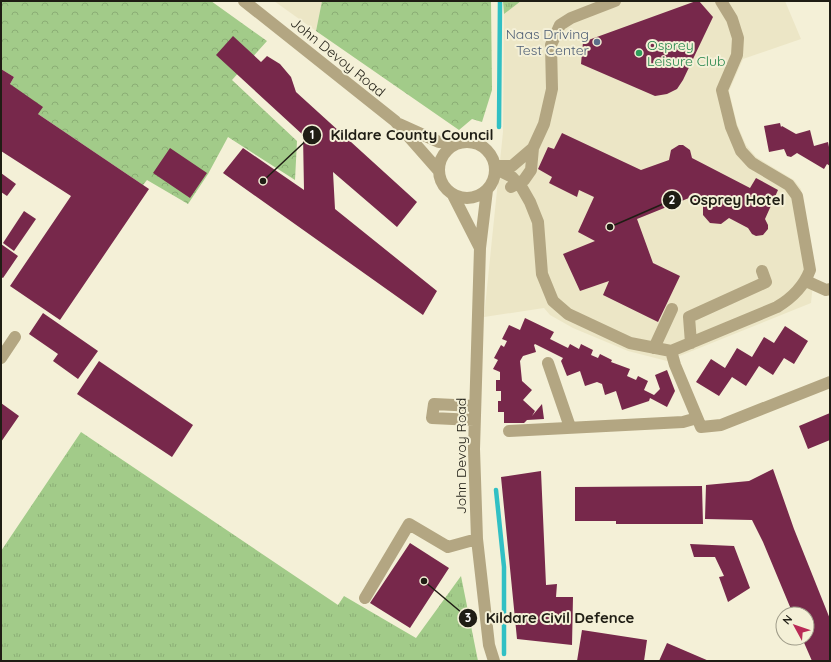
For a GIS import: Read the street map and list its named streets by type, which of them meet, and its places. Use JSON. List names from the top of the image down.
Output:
{
  "streets": {
    "street": ["John Devoy Road"]
  },
  "places": [
    "Naas Driving Test Center",
    "Osprey Leisure Club",
    "Kildare County Council",
    "Osprey Hotel",
    "Kildare Civil Defence"
  ],
  "north": "top left"
}
